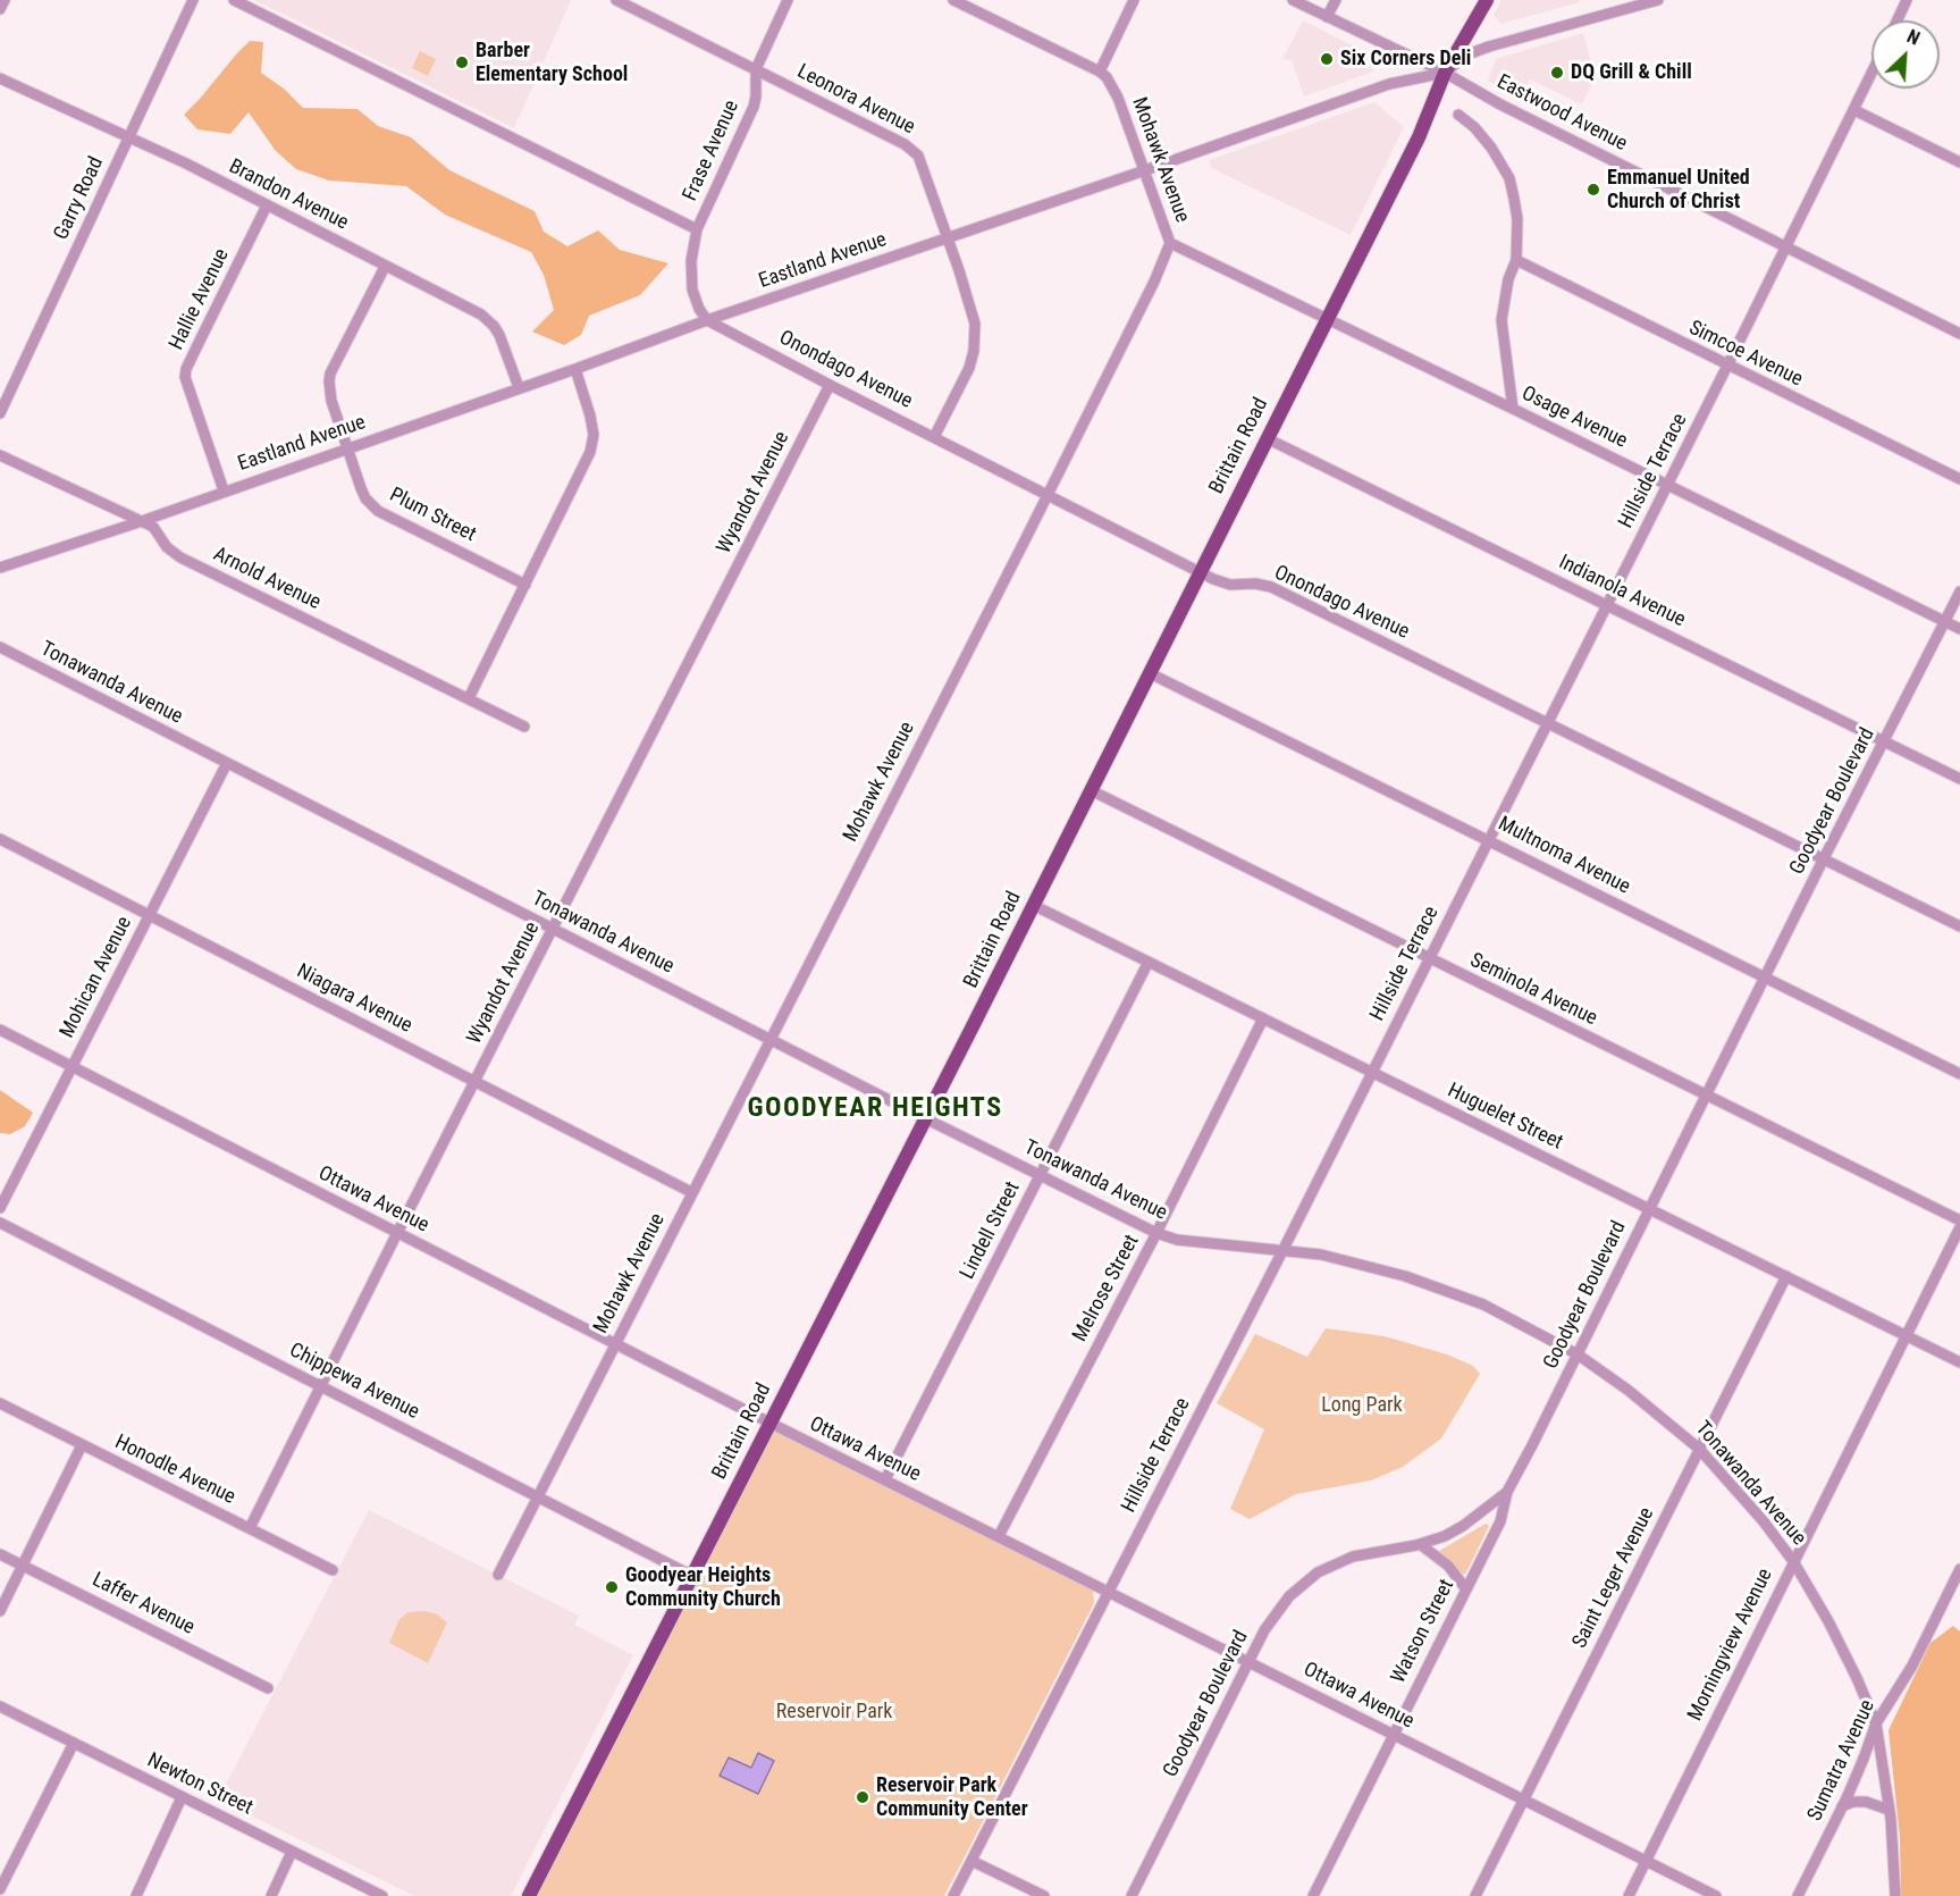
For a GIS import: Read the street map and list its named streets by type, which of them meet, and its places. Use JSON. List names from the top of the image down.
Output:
{
  "streets": {
    "main road": ["Brittain Road"],
    "street": [
      "Leonora Avenue",
      "Eastwood Avenue",
      "Frase Avenue",
      "Mohawk Avenue",
      "Brandon Avenue",
      "Garry Road",
      "Eastland Avenue",
      "Hallie Avenue",
      "Simcoe Avenue",
      "Onondago Avenue",
      "Osage Avenue",
      "Hillside Terrace",
      "Wyandot Avenue",
      "Plum Street",
      "Arnold Avenue",
      "Indianola Avenue",
      "Tonawanda Avenue",
      "Goodyear Boulevard",
      "Multnoma Avenue",
      "Mohican Avenue",
      "Seminola Avenue",
      "Niagara Avenue",
      "Huguelet Street",
      "Ottawa Avenue",
      "Lindell Street",
      "Melrose Street",
      "Chippewa Avenue",
      "Honodle Avenue",
      "Saint Leger Avenue",
      "Laffer Avenue",
      "Watson Street",
      "Morningview Avenue",
      "Sumatra Avenue",
      "Newton Street"
    ]
  },
  "crossings": [
    ["Leonora Avenue", "Frase Avenue"],
    ["Leonora Avenue", "Eastland Avenue"],
    ["Leonora Avenue", "Onondago Avenue"],
    ["Eastwood Avenue", "Eastland Avenue"],
    ["Eastwood Avenue", "Brittain Road"],
    ["Eastwood Avenue", "Hillside Terrace"],
    ["Frase Avenue", "Eastland Avenue"],
    ["Frase Avenue", "Onondago Avenue"],
    ["Mohawk Avenue", "Eastland Avenue"],
    ["Mohawk Avenue", "Onondago Avenue"],
    ["Mohawk Avenue", "Osage Avenue"],
    ["Mohawk Avenue", "Tonawanda Avenue"],
    ["Mohawk Avenue", "Niagara Avenue"],
    ["Mohawk Avenue", "Ottawa Avenue"],
    ["Mohawk Avenue", "Chippewa Avenue"],
    ["Brandon Avenue", "Garry Road"],
    ["Brandon Avenue", "Eastland Avenue"],
    ["Brandon Avenue", "Hallie Avenue"],
    ["Brandon Avenue", "Plum Street"],
    ["Eastland Avenue", "Hallie Avenue"],
    ["Eastland Avenue", "Onondago Avenue"],
    ["Eastland Avenue", "Brittain Road"],
    ["Eastland Avenue", "Plum Street"],
    ["Eastland Avenue", "Arnold Avenue"],
    ["Simcoe Avenue", "Hillside Terrace"],
    ["Onondago Avenue", "Brittain Road"],
    ["Onondago Avenue", "Hillside Terrace"],
    ["Onondago Avenue", "Wyandot Avenue"],
    ["Onondago Avenue", "Goodyear Boulevard"],
    ["Osage Avenue", "Brittain Road"],
    ["Osage Avenue", "Hillside Terrace"],
    ["Osage Avenue", "Goodyear Boulevard"],
    ["Brittain Road", "Indianola Avenue"],
    ["Brittain Road", "Tonawanda Avenue"],
    ["Brittain Road", "Multnoma Avenue"],
    ["Brittain Road", "Seminola Avenue"],
    ["Brittain Road", "Huguelet Street"],
    ["Brittain Road", "Ottawa Avenue"],
    ["Brittain Road", "Chippewa Avenue"],
    ["Hillside Terrace", "Indianola Avenue"],
    ["Hillside Terrace", "Tonawanda Avenue"],
    ["Hillside Terrace", "Multnoma Avenue"],
    ["Hillside Terrace", "Seminola Avenue"],
    ["Hillside Terrace", "Huguelet Street"],
    ["Hillside Terrace", "Ottawa Avenue"],
    ["Wyandot Avenue", "Tonawanda Avenue"],
    ["Wyandot Avenue", "Niagara Avenue"],
    ["Wyandot Avenue", "Ottawa Avenue"],
    ["Wyandot Avenue", "Chippewa Avenue"],
    ["Wyandot Avenue", "Honodle Avenue"],
    ["Indianola Avenue", "Goodyear Boulevard"],
    ["Tonawanda Avenue", "Goodyear Boulevard"],
    ["Tonawanda Avenue", "Mohican Avenue"],
    ["Tonawanda Avenue", "Lindell Street"],
    ["Tonawanda Avenue", "Melrose Street"],
    ["Tonawanda Avenue", "Saint Leger Avenue"],
    ["Tonawanda Avenue", "Morningview Avenue"],
    ["Tonawanda Avenue", "Sumatra Avenue"],
    ["Goodyear Boulevard", "Multnoma Avenue"],
    ["Goodyear Boulevard", "Seminola Avenue"],
    ["Goodyear Boulevard", "Huguelet Street"],
    ["Goodyear Boulevard", "Ottawa Avenue"],
    ["Goodyear Boulevard", "Watson Street"],
    ["Mohican Avenue", "Niagara Avenue"],
    ["Mohican Avenue", "Ottawa Avenue"],
    ["Huguelet Street", "Lindell Street"],
    ["Huguelet Street", "Melrose Street"],
    ["Huguelet Street", "Saint Leger Avenue"],
    ["Huguelet Street", "Morningview Avenue"],
    ["Ottawa Avenue", "Lindell Street"],
    ["Ottawa Avenue", "Melrose Street"],
    ["Ottawa Avenue", "Saint Leger Avenue"],
    ["Ottawa Avenue", "Watson Street"],
    ["Ottawa Avenue", "Morningview Avenue"]
  ],
  "districts": ["GOODYEAR HEIGHTS"],
  "parks": ["Long Park", "Reservoir Park"],
  "places": [
    "Six Corners Deli",
    "Barber Elementary School",
    "DQ Grill & Chill",
    "Emmanuel United Church of Christ",
    "Goodyear Heights Community Church",
    "Reservoir Park Community Center"
  ],
  "north": "top right"
}
